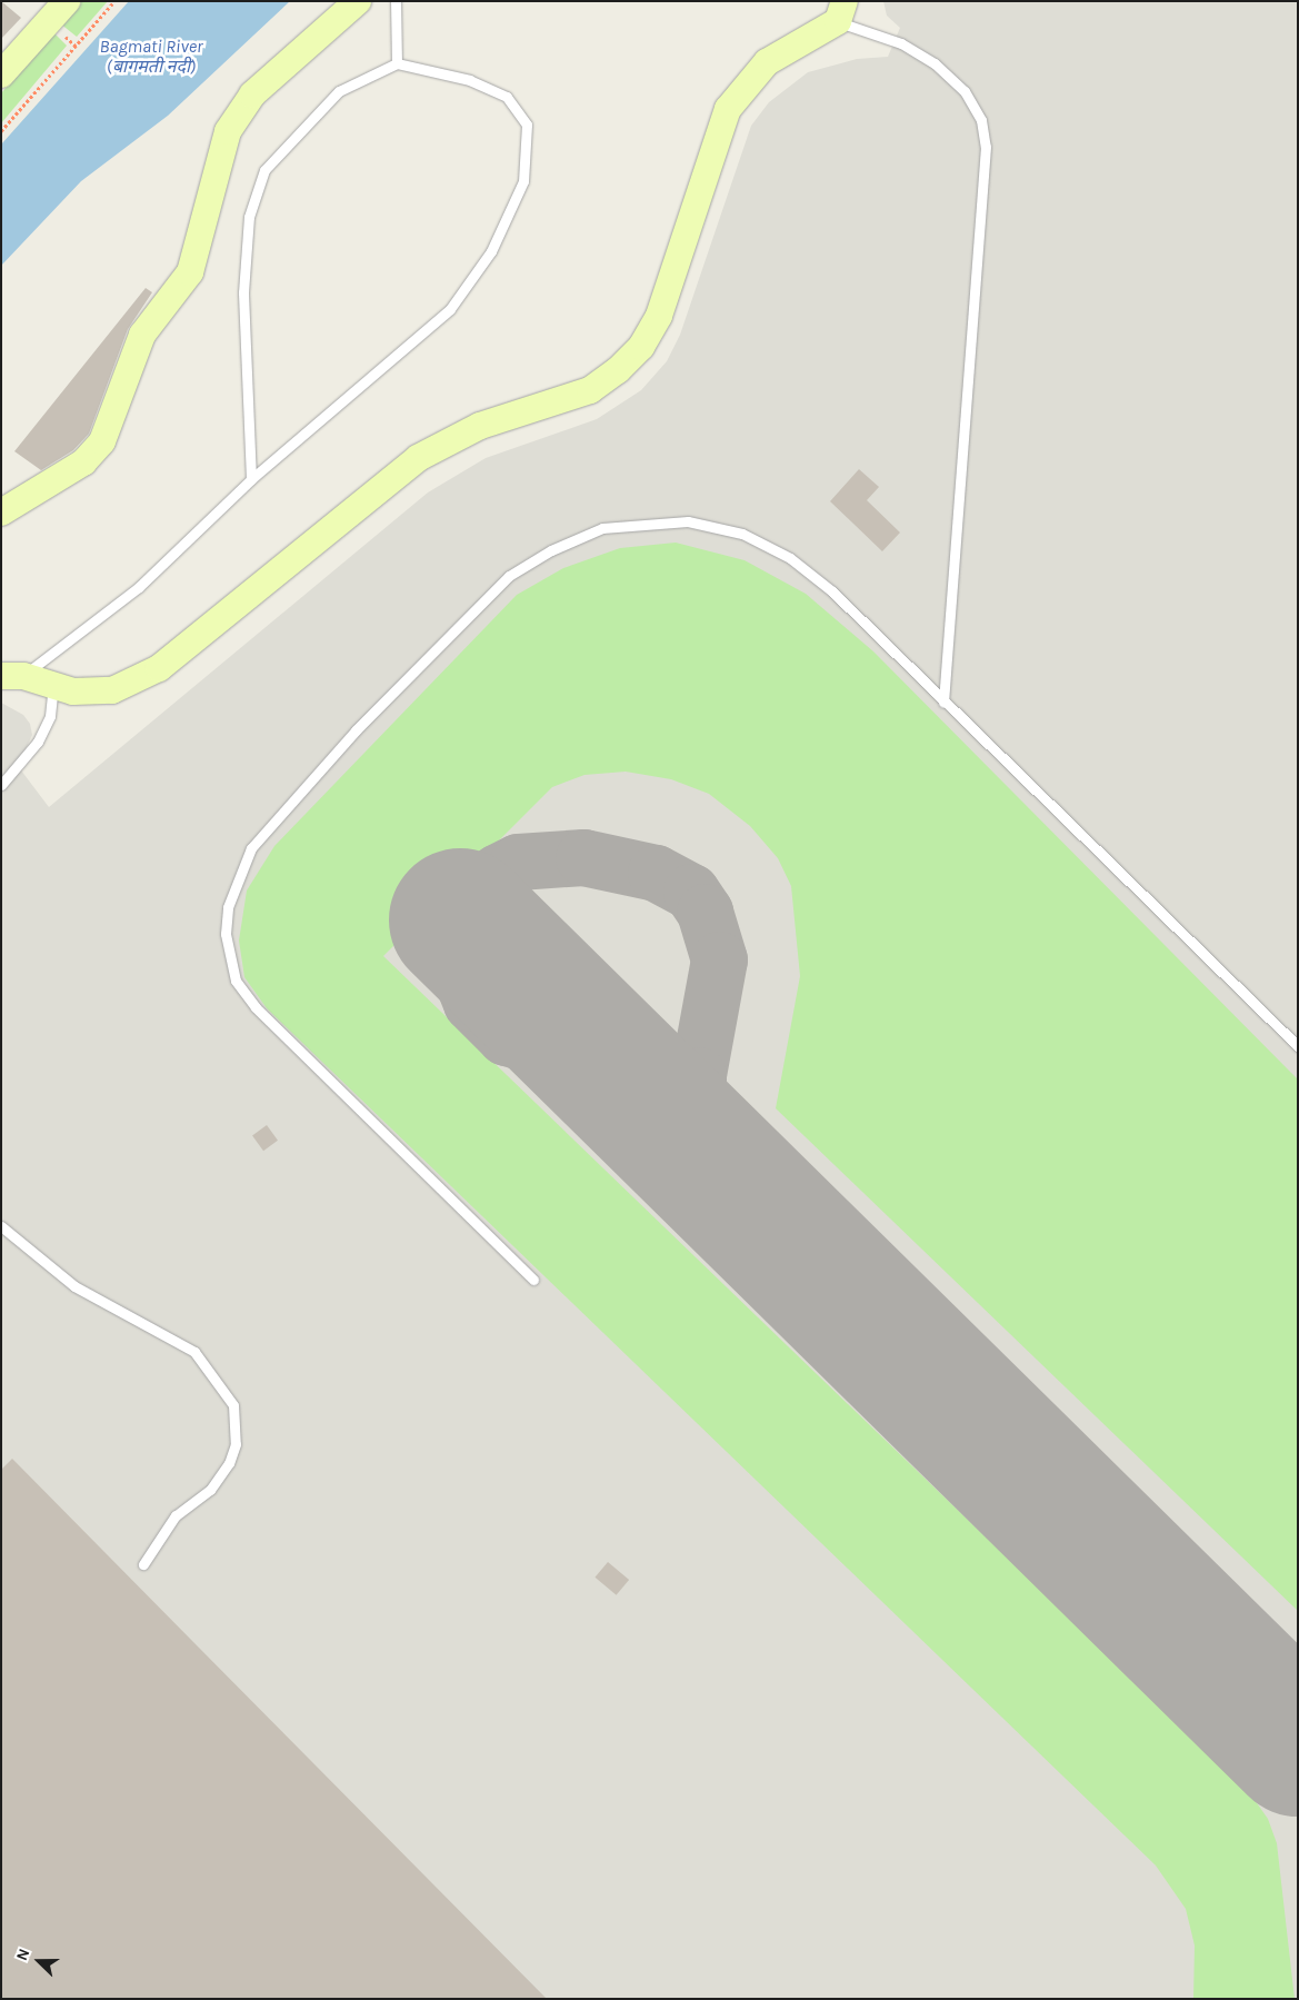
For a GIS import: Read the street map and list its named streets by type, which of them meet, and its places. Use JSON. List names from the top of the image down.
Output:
{
  "water": ["Bagmati River (बागमती नदी)"],
  "north": "left"
}
